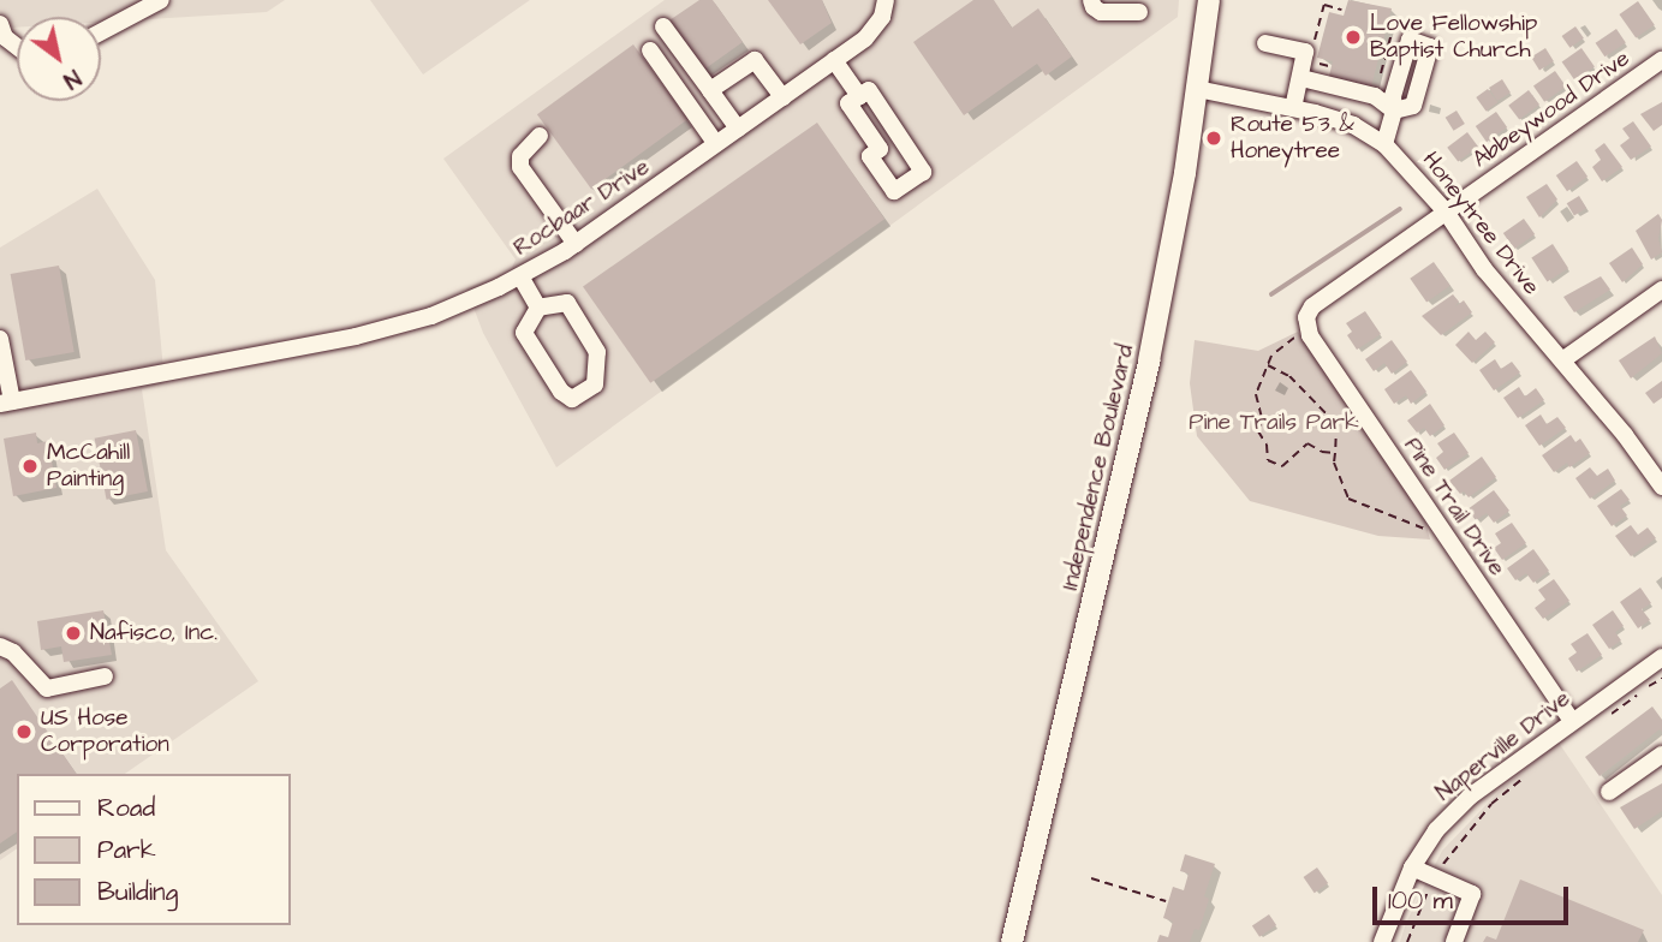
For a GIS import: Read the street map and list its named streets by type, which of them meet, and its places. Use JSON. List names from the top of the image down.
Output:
{
  "streets": {
    "main road": ["Independence Boulevard"],
    "street": [
      "Abbeywood Drive",
      "Rocbaar Drive",
      "Honeytree Drive",
      "Pine Trail Drive",
      "Naperville Drive"
    ]
  },
  "crossings": [
    ["Abbeywood Drive", "Honeytree Drive"],
    ["Abbeywood Drive", "Pine Trail Drive"],
    ["Honeytree Drive", "Independence Boulevard"],
    ["Pine Trail Drive", "Naperville Drive"]
  ],
  "parks": ["Pine Trails Park"],
  "places": [
    "Love Fellowship Baptist Church",
    "Route 53 & Honeytree",
    "McCahill Painting",
    "Nafisco, Inc.",
    "US Hose Corporation"
  ],
  "legend": ["Road", "Park", "Building"],
  "scale_bar": "100 m",
  "north": "bottom right"
}
